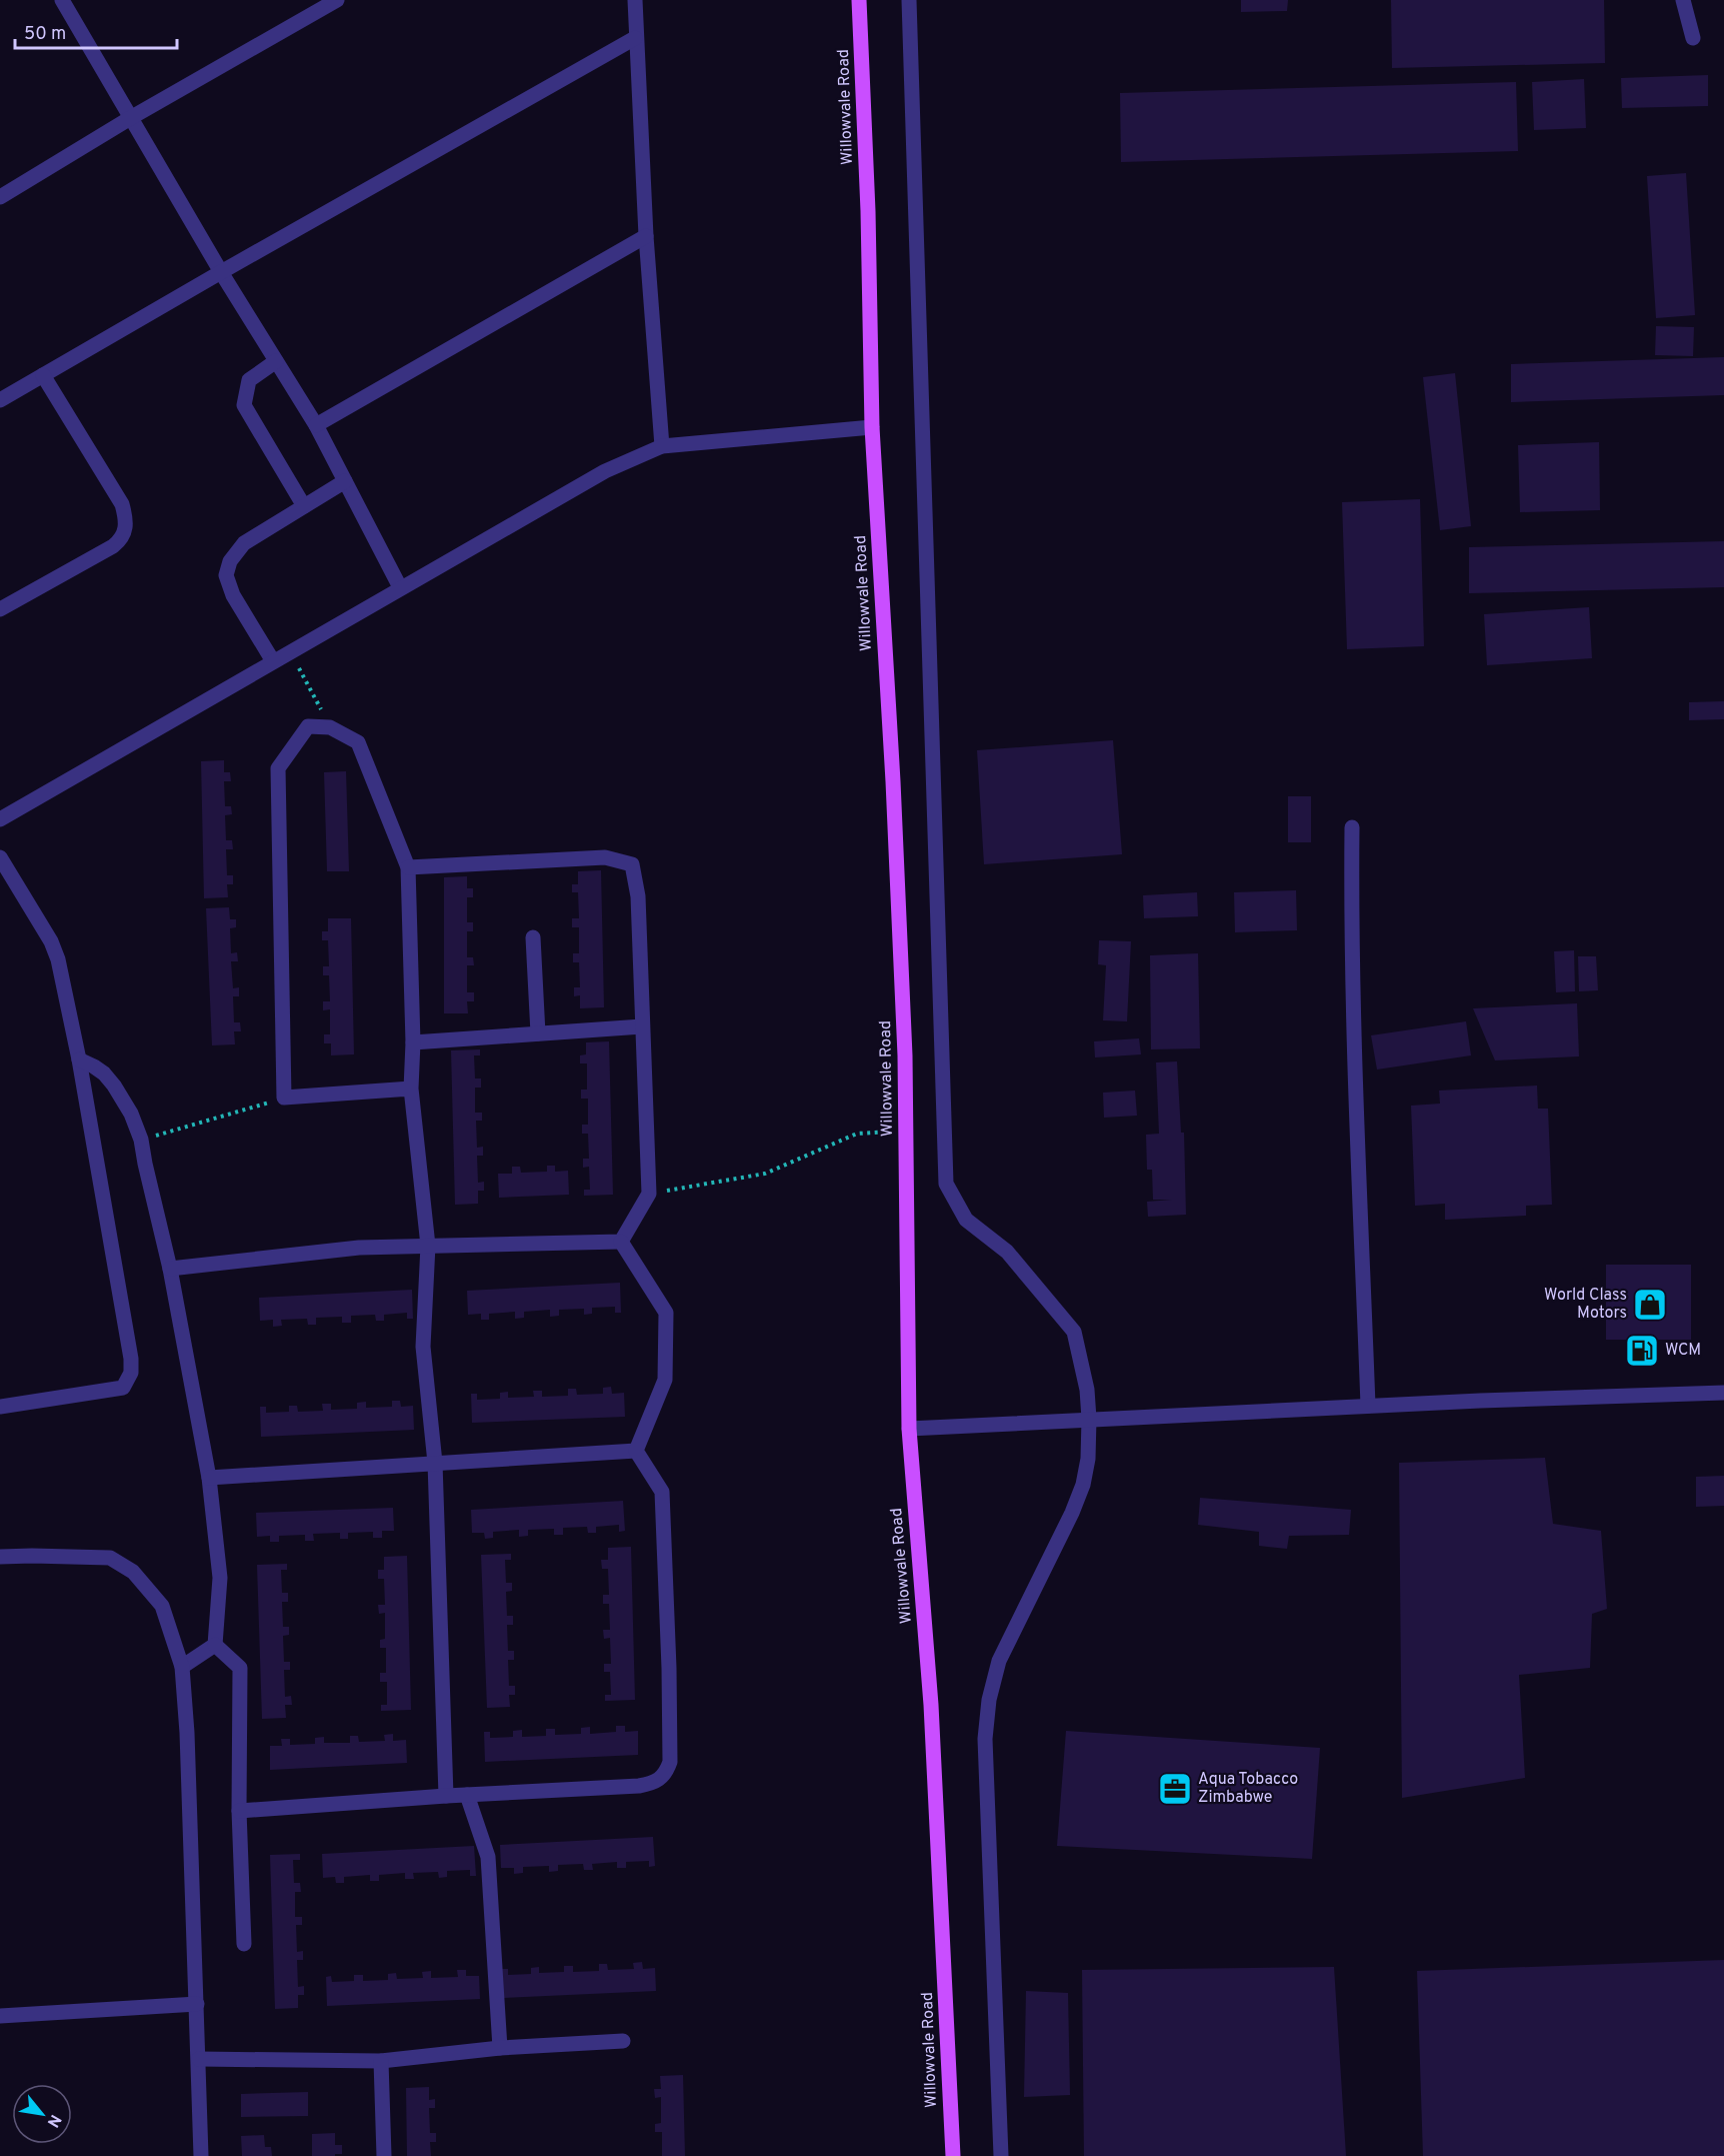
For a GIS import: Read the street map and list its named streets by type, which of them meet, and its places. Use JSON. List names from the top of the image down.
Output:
{
  "streets": {
    "main road": ["Willowvale Road"]
  },
  "places": {
    "shop": ["World Class Motors"],
    "fuel station": ["WCM"],
    "office": ["Aqua Tobacco Zimbabwe"]
  },
  "scale_bar": "50 m",
  "north": "bottom right"
}
